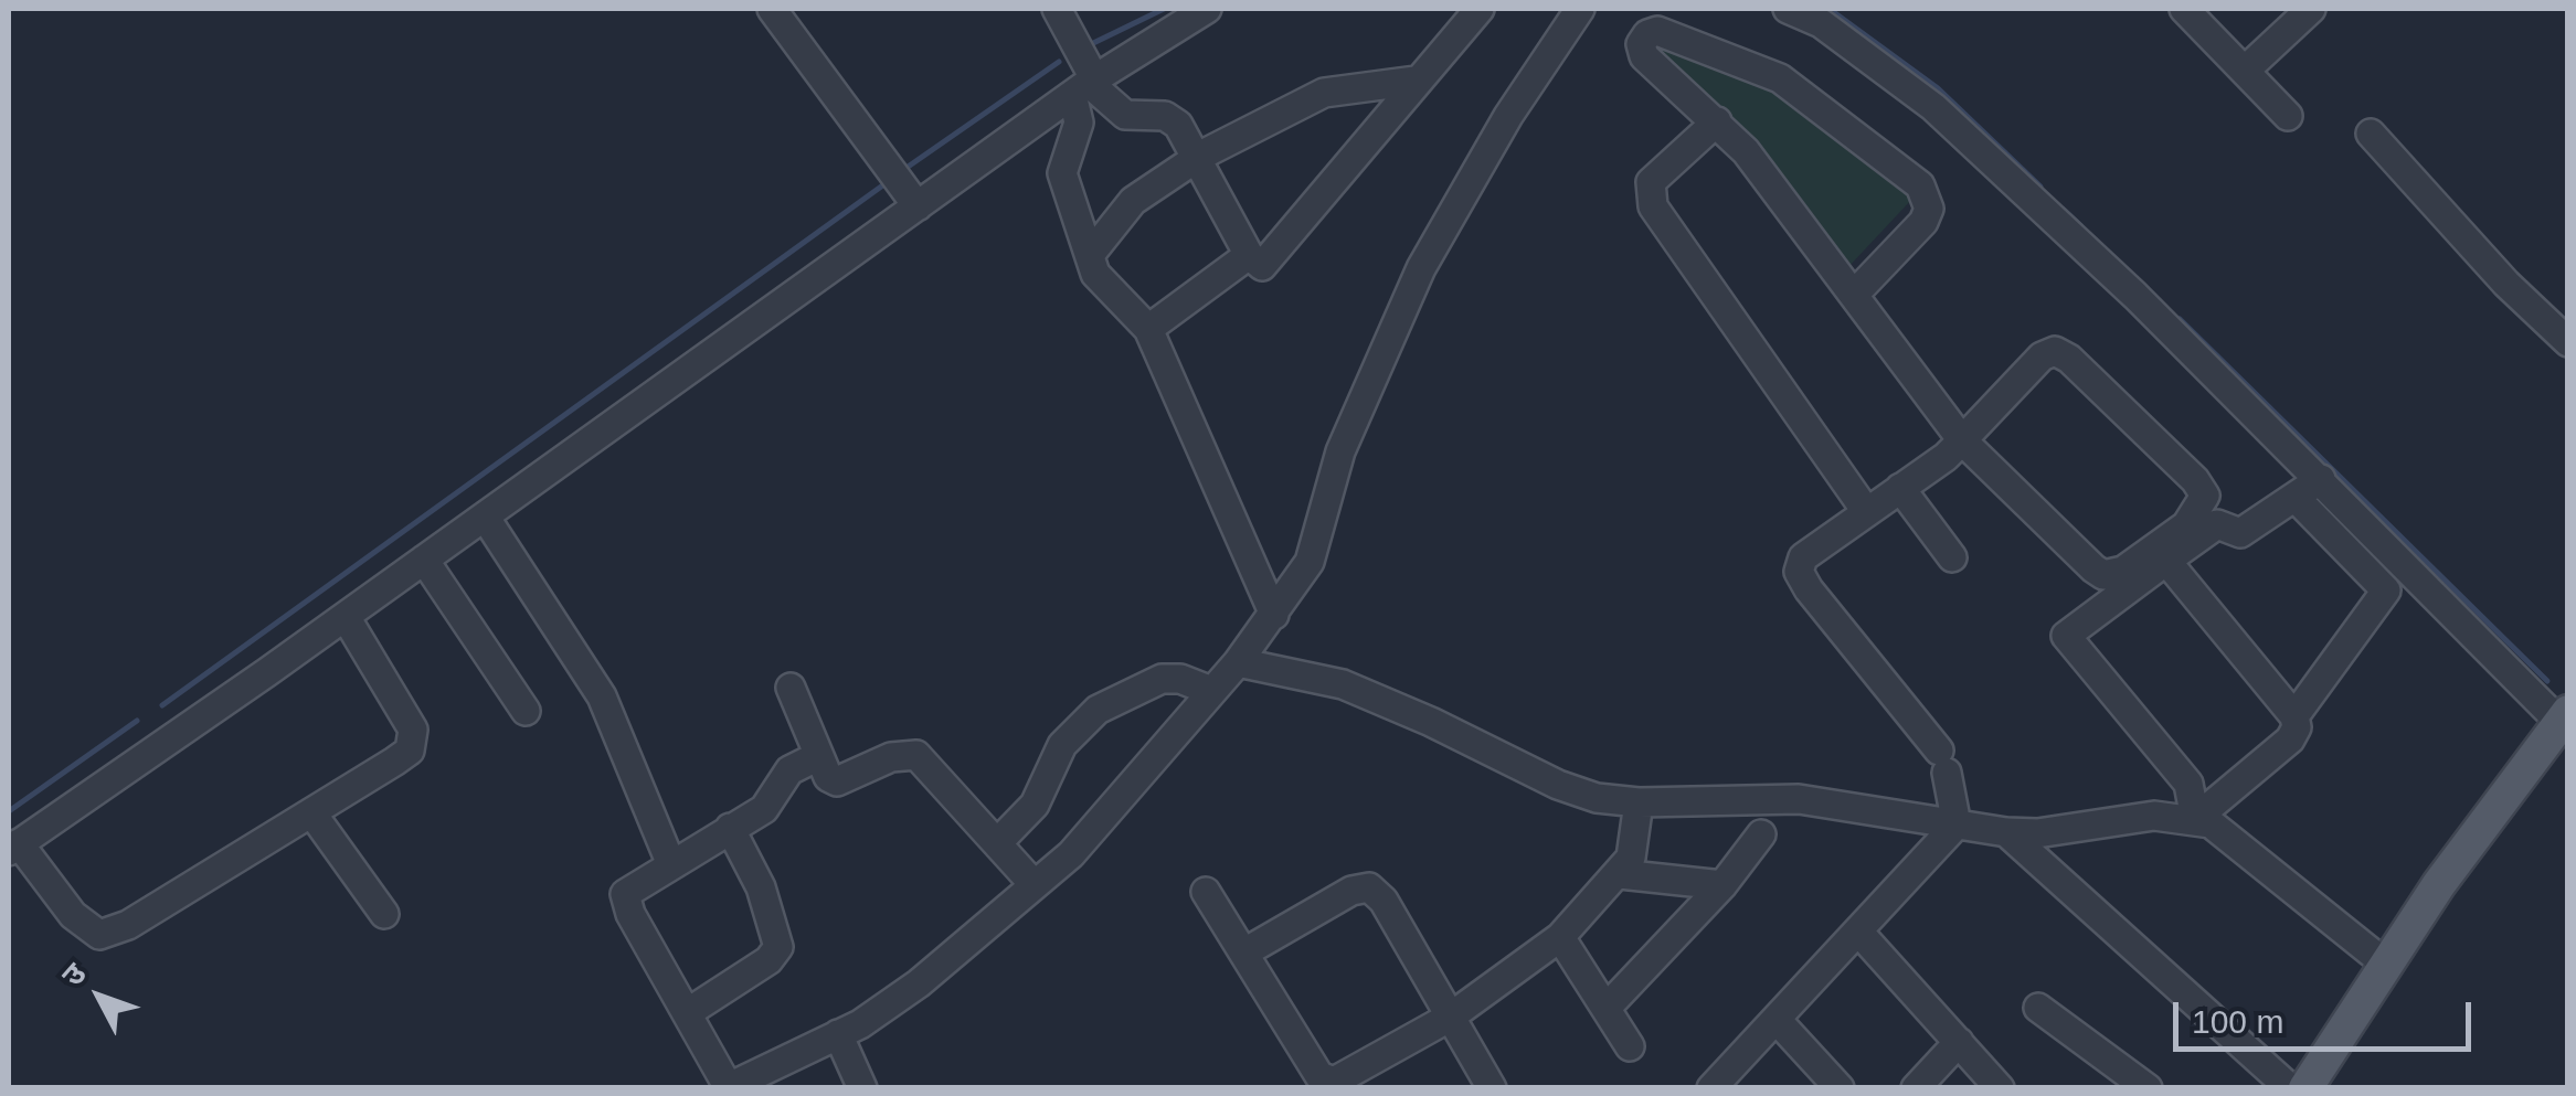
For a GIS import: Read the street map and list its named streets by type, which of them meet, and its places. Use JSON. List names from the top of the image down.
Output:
{
  "scale_bar": "100 m",
  "north": "top left"
}
